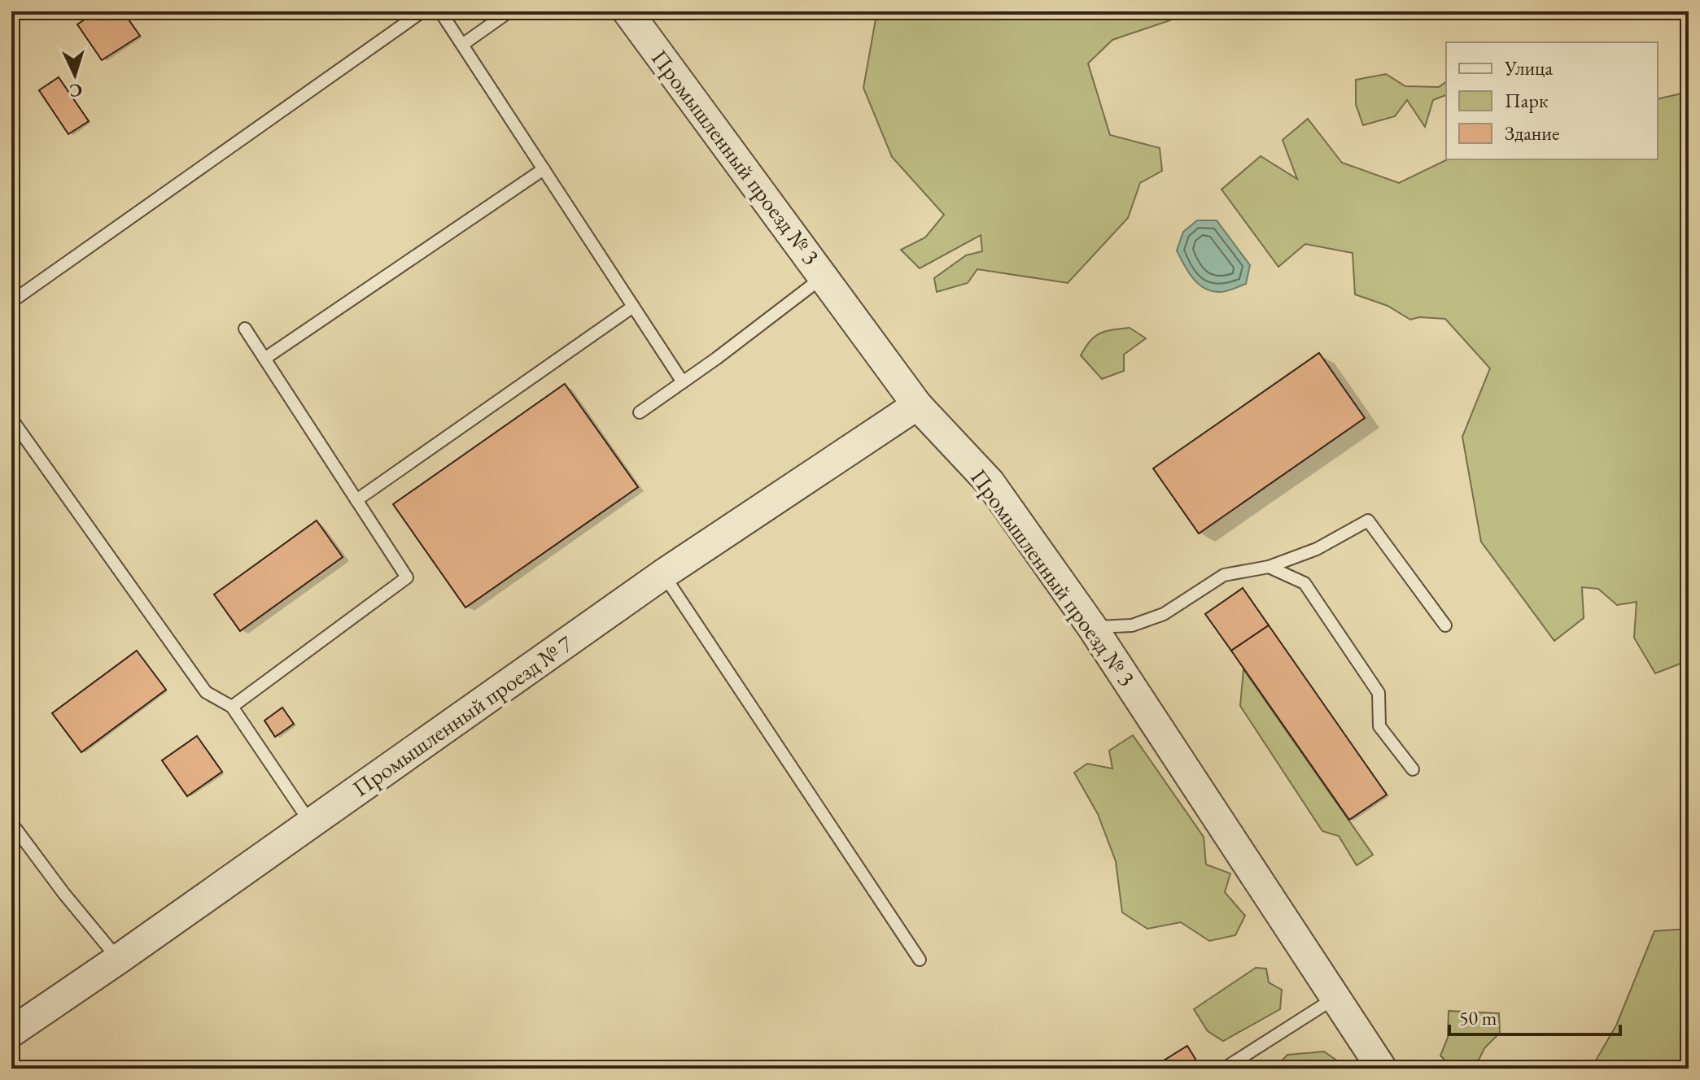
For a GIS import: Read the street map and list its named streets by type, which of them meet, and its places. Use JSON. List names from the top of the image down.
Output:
{
  "streets": {
    "street": ["Промышленный проезд № 3", "Промышленный проезд № 7"]
  },
  "crossings": [
    ["Промышленный проезд № 3", "Промышленный проезд № 7"]
  ],
  "legend": ["Улица", "Парк", "Здание"],
  "scale_bar": "50 m",
  "north": "bottom"
}
